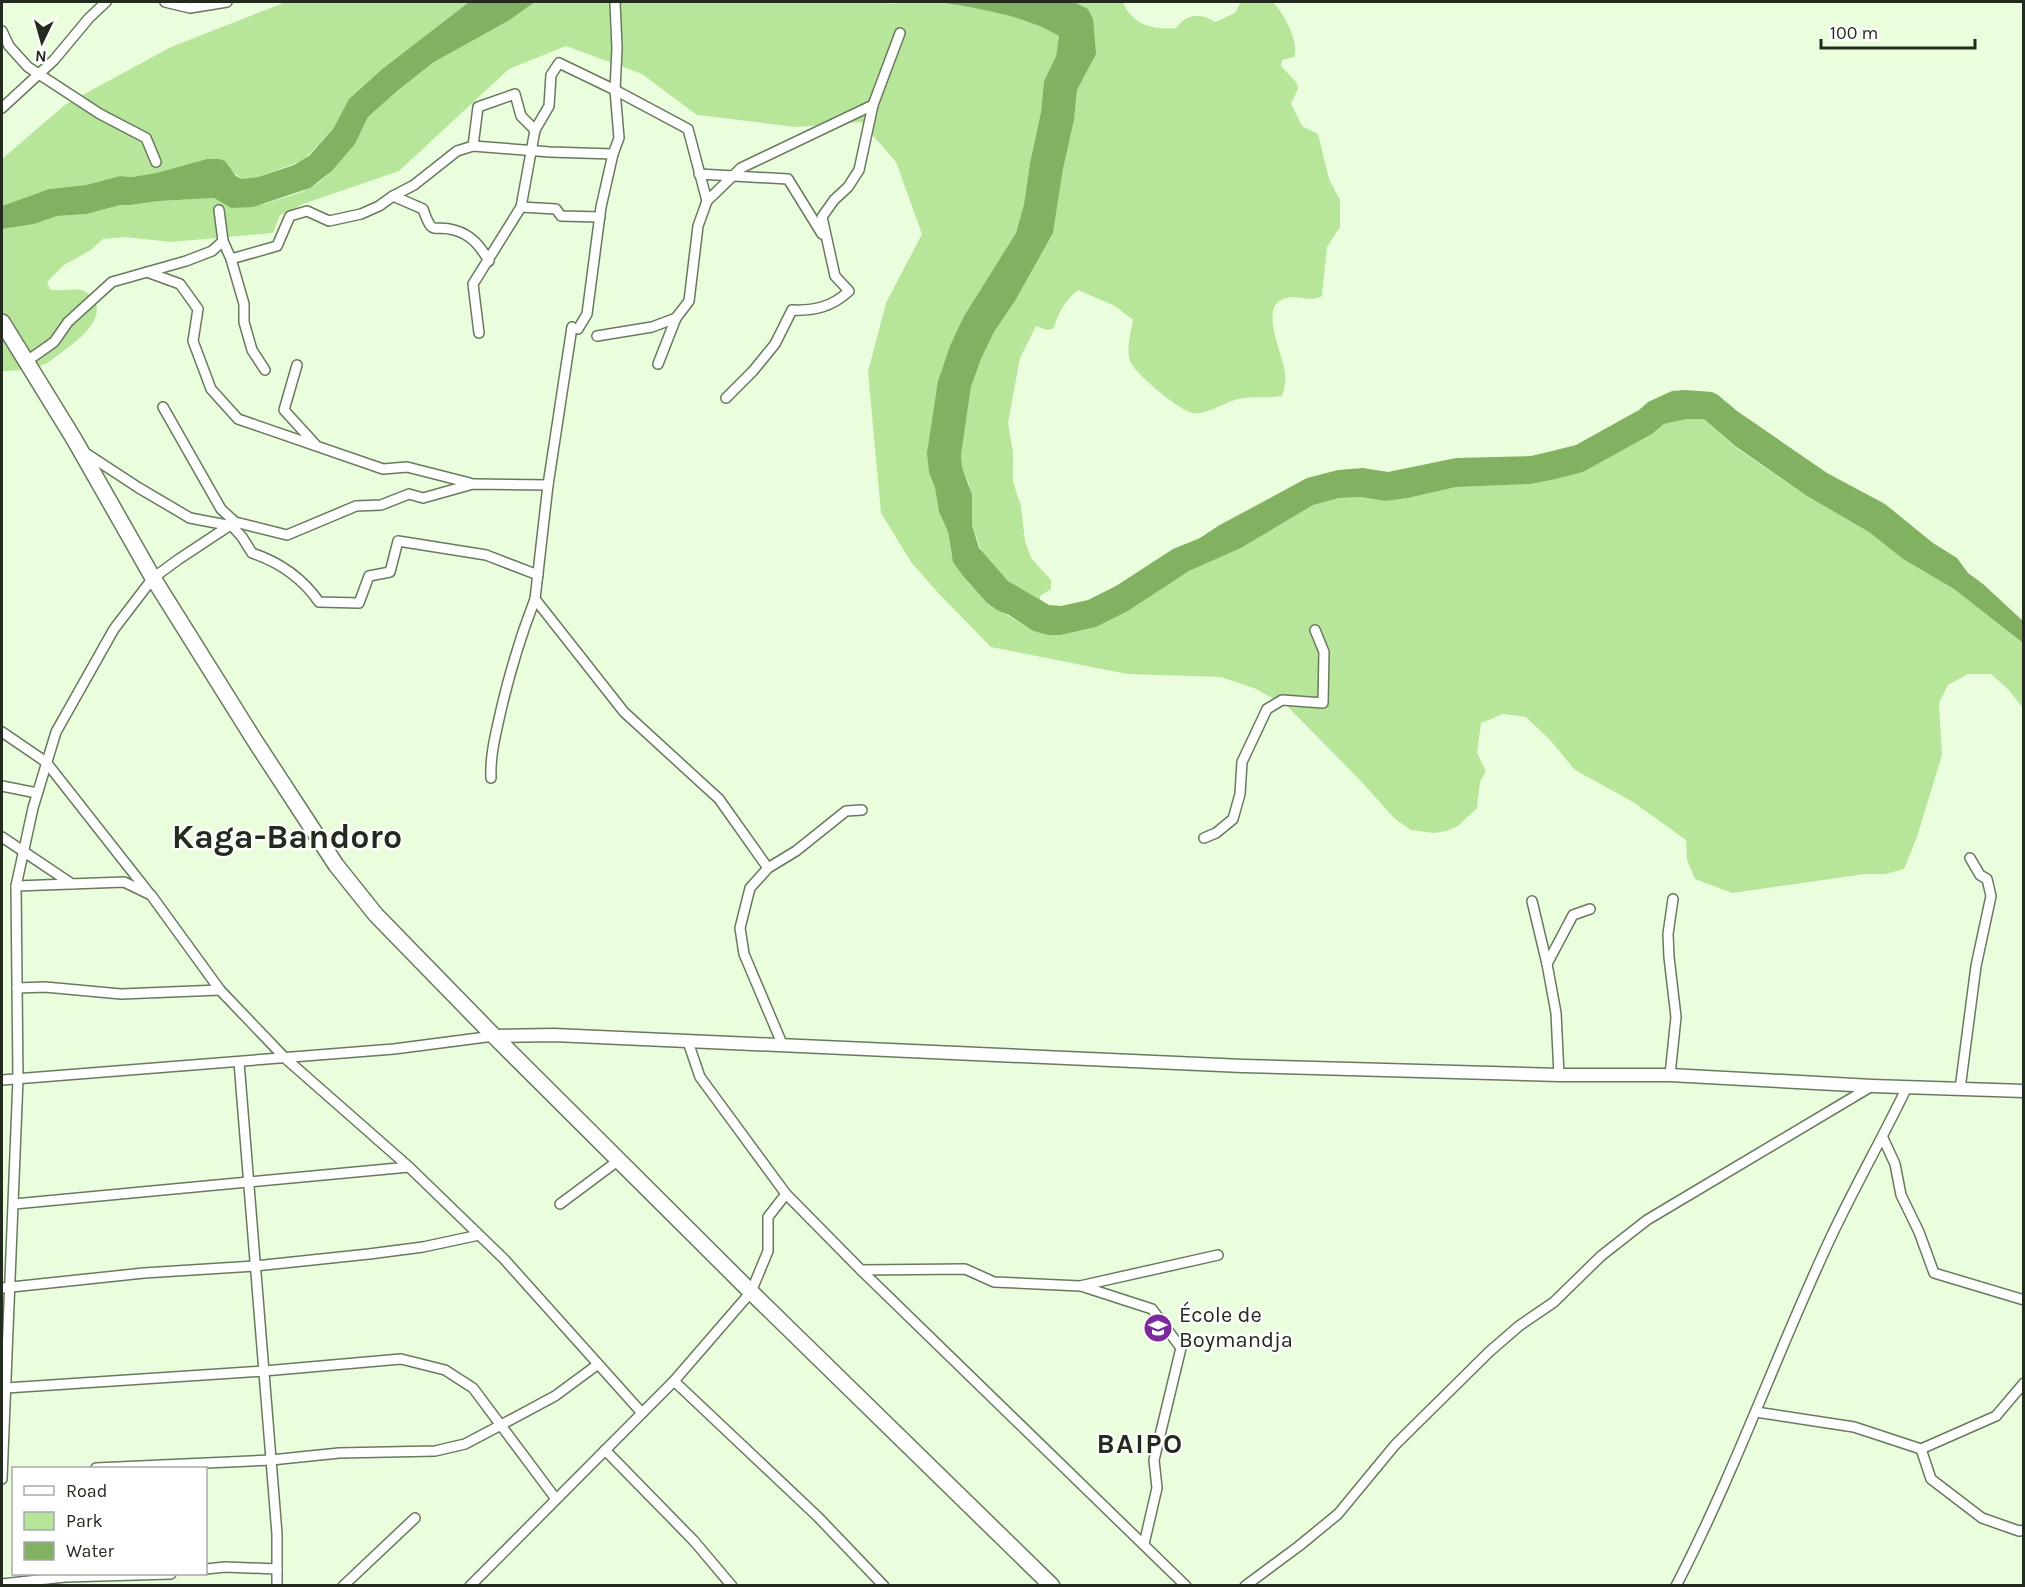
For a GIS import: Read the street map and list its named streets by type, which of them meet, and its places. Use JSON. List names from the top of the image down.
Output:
{
  "districts": ["Kaga-Bandoro", "BAIPO"],
  "places": {
    "school or university": ["École de Boymandja"]
  },
  "legend": ["Road", "Park", "Water"],
  "scale_bar": "100 m",
  "north": "bottom"
}
